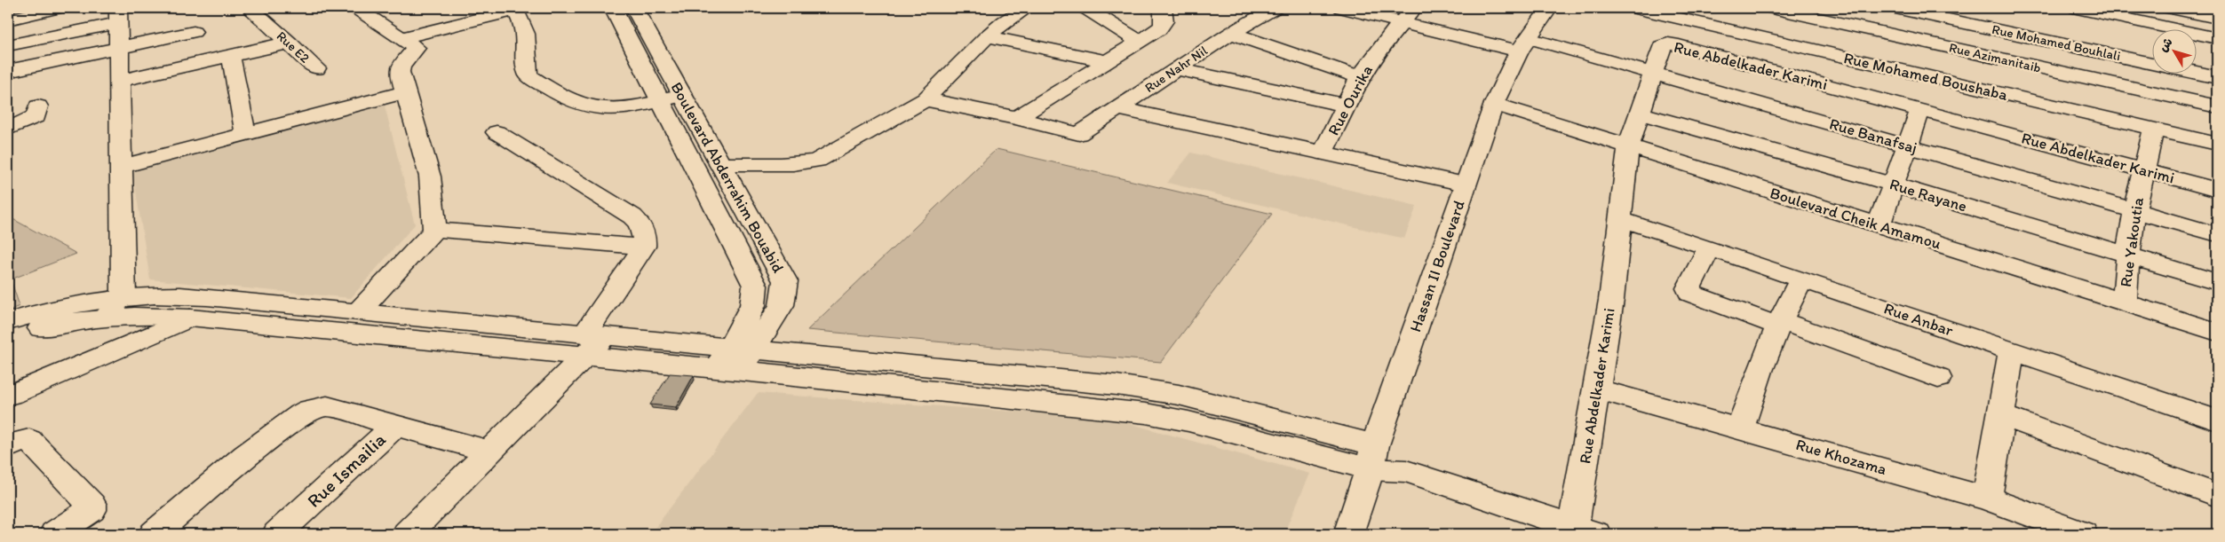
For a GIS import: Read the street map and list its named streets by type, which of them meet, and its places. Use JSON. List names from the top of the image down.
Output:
{
  "streets": {
    "street": [
      "Rue Mohamed Bouhlali",
      "Rue E2",
      "Rue Azimanitaib",
      "Rue Abdelkader Karimi",
      "Rue Nahr Nil",
      "Rue Mohamed Boushaba",
      "Rue Ourika",
      "Rue Banafsaj",
      "Boulevard Abderrahim Bouabid",
      "Rue Rayane",
      "Boulevard Cheik Amamou",
      "Rue Yakoutia",
      "Hassan II Boulevard",
      "Rue Anbar",
      "Rue Khozama",
      "Rue Ismailia"
    ]
  },
  "crossings": [
    ["Rue Abdelkader Karimi", "Rue Banafsaj"],
    ["Rue Abdelkader Karimi", "Rue Rayane"],
    ["Rue Abdelkader Karimi", "Boulevard Cheik Amamou"],
    ["Rue Abdelkader Karimi", "Rue Yakoutia"],
    ["Rue Abdelkader Karimi", "Rue Anbar"],
    ["Rue Abdelkader Karimi", "Rue Khozama"],
    ["Rue Mohamed Boushaba", "Rue Yakoutia"],
    ["Rue Ourika", "Rue Banafsaj"],
    ["Rue Banafsaj", "Rue Yakoutia"],
    ["Rue Banafsaj", "Hassan II Boulevard"],
    ["Rue Rayane", "Rue Yakoutia"],
    ["Boulevard Cheik Amamou", "Rue Yakoutia"],
    ["Boulevard Cheik Amamou", "Hassan II Boulevard"]
  ],
  "north": "top left"
}
